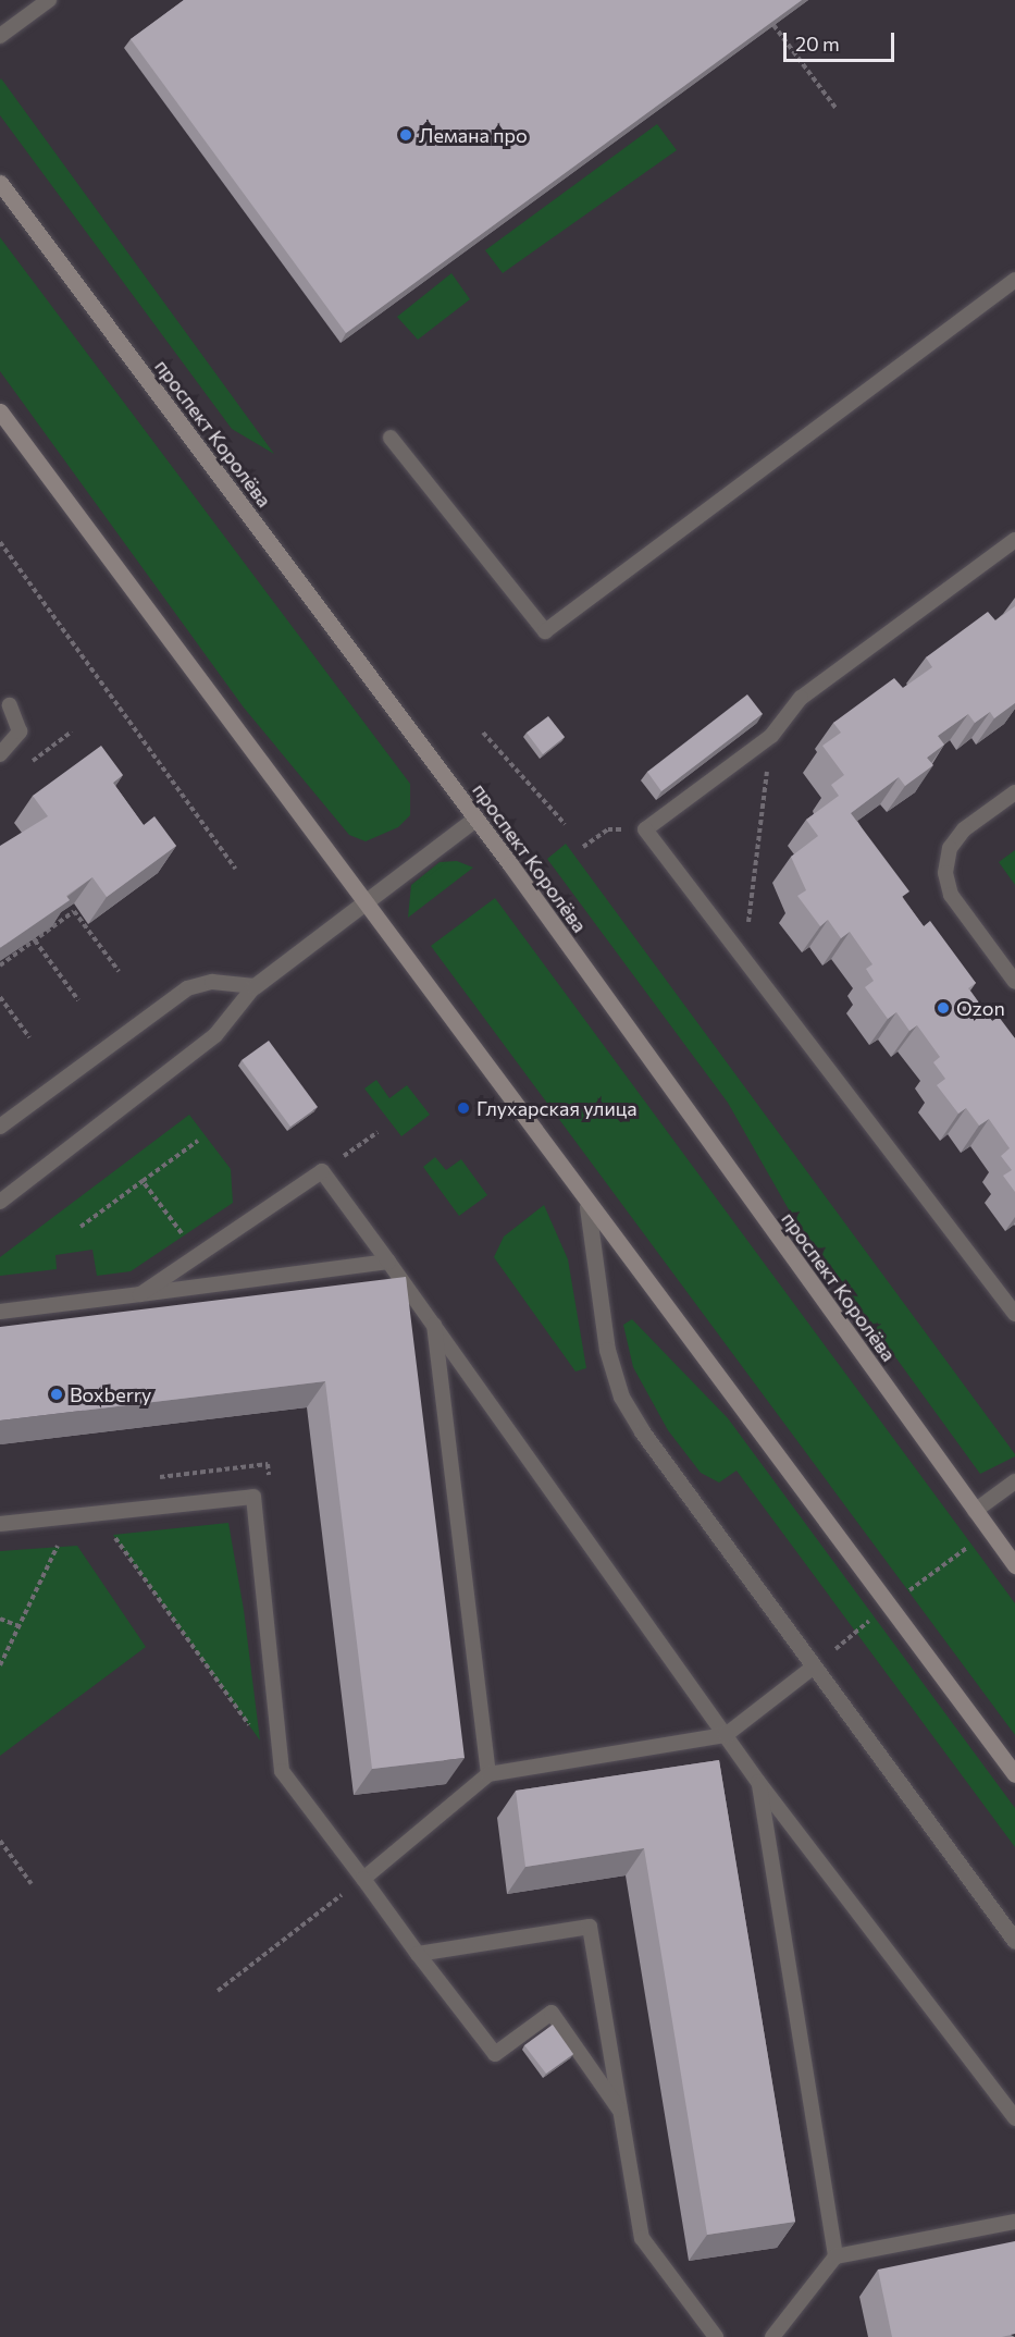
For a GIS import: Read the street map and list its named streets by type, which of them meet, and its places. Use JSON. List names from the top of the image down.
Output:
{
  "streets": {
    "street": ["проспект Королёва"]
  },
  "places": [
    "Лемана про",
    "Ozon",
    "Глухарская улица",
    "Boxberry"
  ],
  "scale_bar": "20 m"
}
